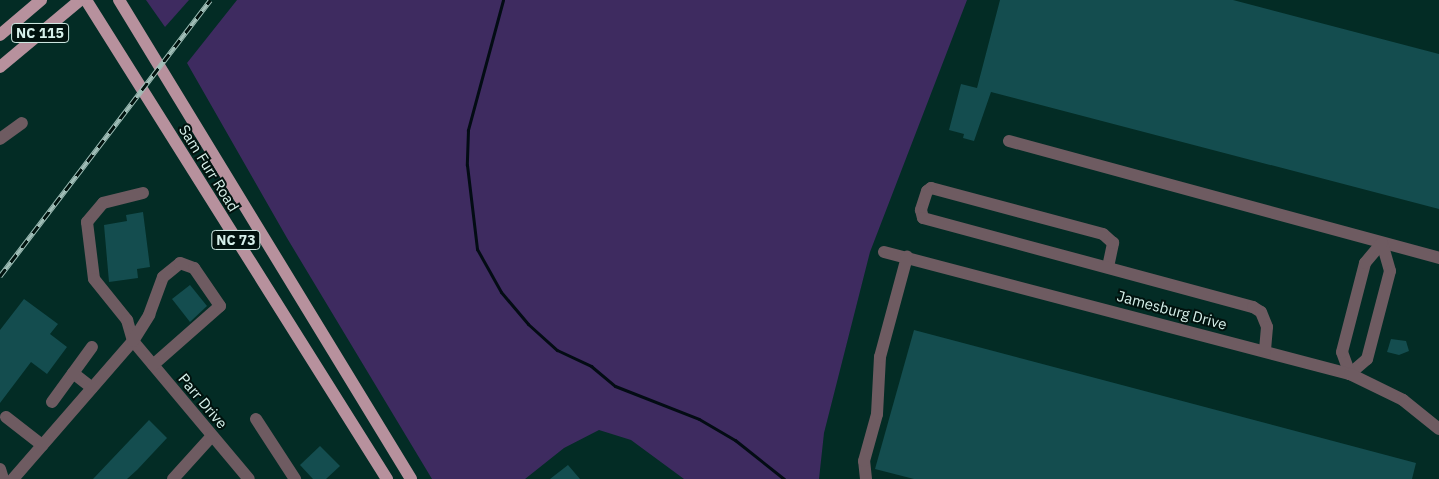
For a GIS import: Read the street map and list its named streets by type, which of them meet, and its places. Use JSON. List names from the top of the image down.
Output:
{
  "streets": {
    "main road": ["NC 115", "Sam Furr Road", "NC 73"],
    "street": ["Jamesburg Drive", "Parr Drive"]
  }
}
